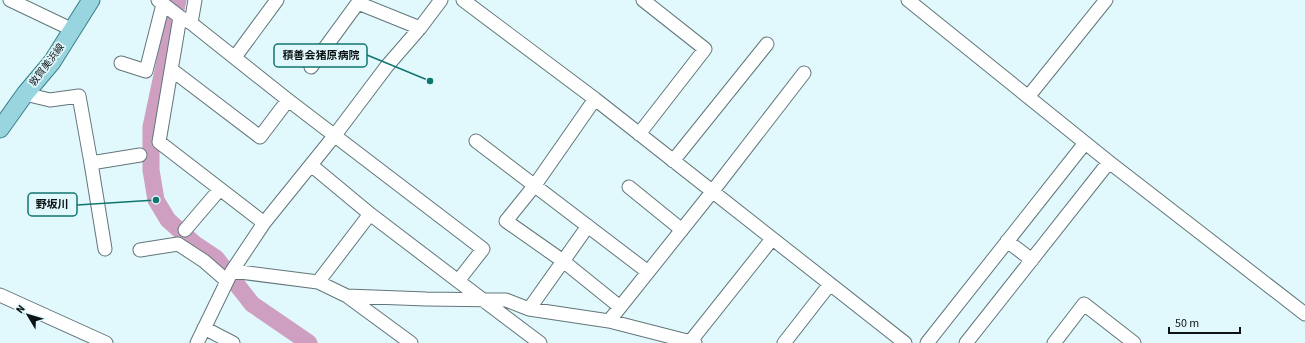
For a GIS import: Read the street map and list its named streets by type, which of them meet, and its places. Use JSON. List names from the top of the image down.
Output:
{
  "streets": {
    "main road": ["敦賀美浜線"]
  },
  "places": ["積善会猪原病院", "野坂川"],
  "scale_bar": "50 m",
  "north": "top left"
}
